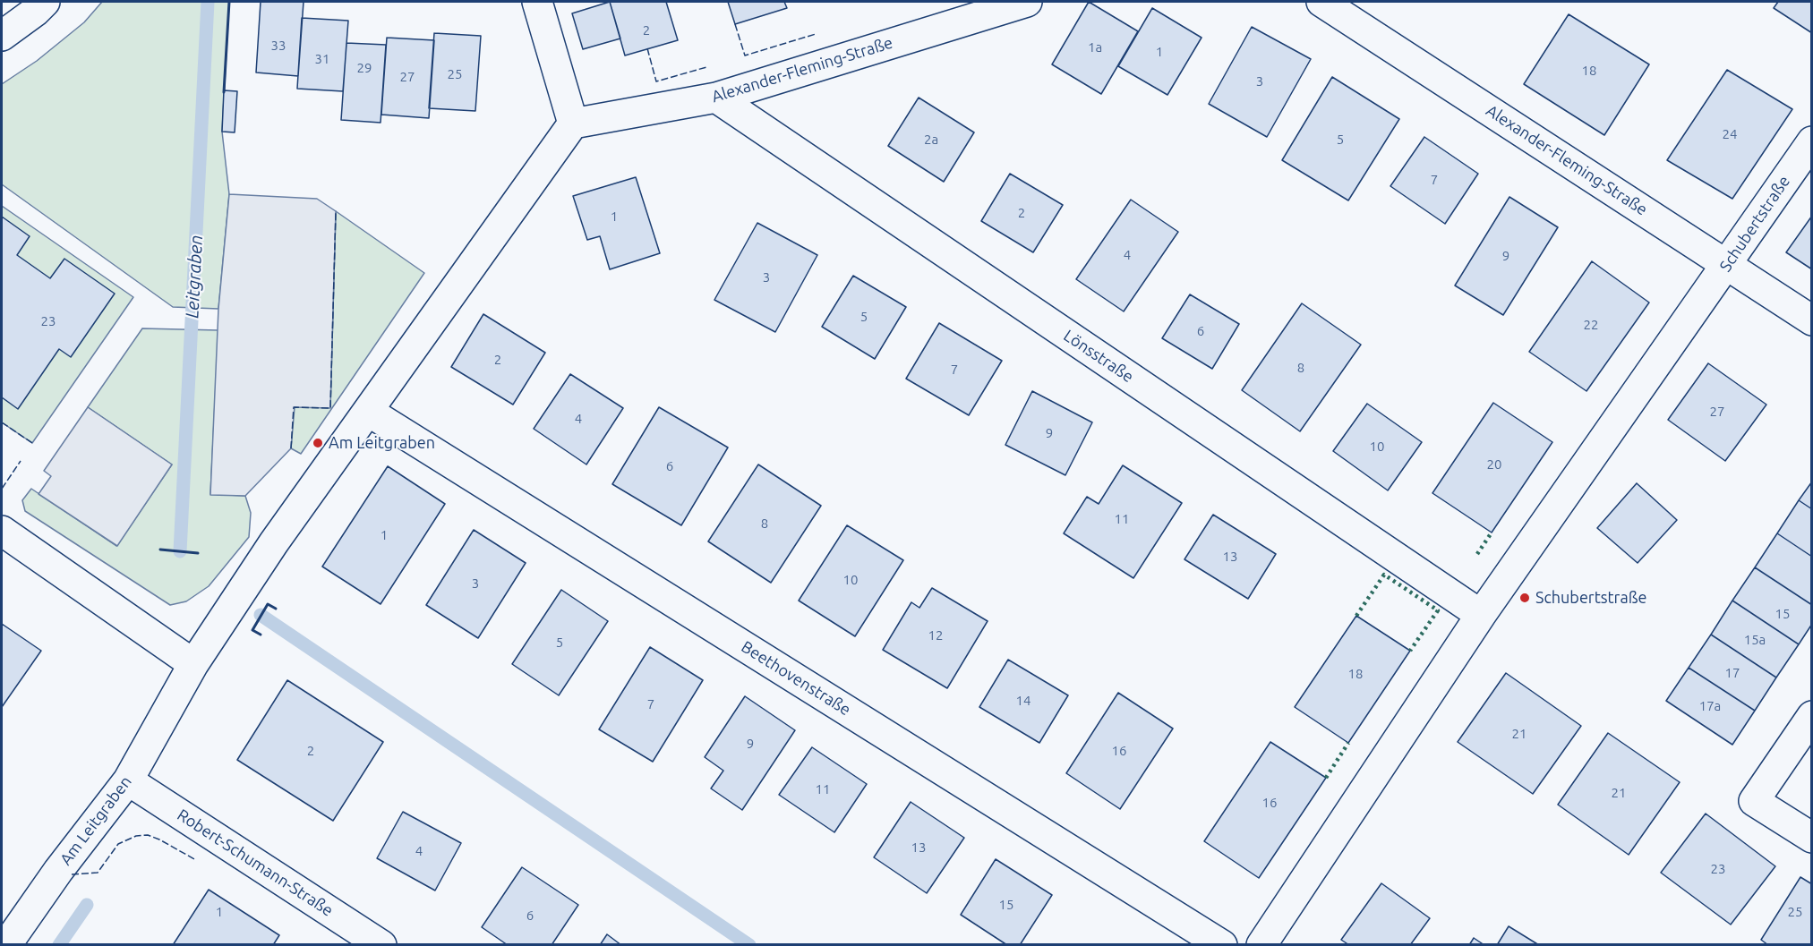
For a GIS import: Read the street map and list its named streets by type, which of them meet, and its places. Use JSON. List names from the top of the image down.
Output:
{
  "streets": {
    "street": [
      "Alexander-Fleming-Straße",
      "Schubertstraße",
      "Lönsstraße",
      "Beethovenstraße",
      "Am Leitgraben",
      "Robert-Schumann-Straße"
    ]
  },
  "crossings": [
    ["Alexander-Fleming-Straße", "Schubertstraße"],
    ["Alexander-Fleming-Straße", "Lönsstraße"],
    ["Alexander-Fleming-Straße", "Am Leitgraben"],
    ["Schubertstraße", "Lönsstraße"],
    ["Beethovenstraße", "Am Leitgraben"],
    ["Am Leitgraben", "Robert-Schumann-Straße"]
  ],
  "water": ["Leitgraben"],
  "places": ["Am Leitgraben", "Schubertstraße"],
  "house_numbers": [
    "2",
    "33",
    "1a",
    "1",
    "31",
    "29",
    "18",
    "25",
    "27",
    "3",
    "24",
    "2a",
    "5",
    "7",
    "2",
    "1",
    "4",
    "9",
    "3",
    "5",
    "23",
    "22",
    "6",
    "2",
    "8",
    "7",
    "27",
    "4",
    "9",
    "10",
    "20",
    "6",
    "11",
    "8",
    "1",
    "13",
    "10",
    "3",
    "15",
    "12",
    "15a",
    "5",
    "17",
    "18",
    "14",
    "7",
    "17a",
    "21",
    "9",
    "2",
    "16",
    "11",
    "21",
    "16",
    "13",
    "4",
    "23",
    "15",
    "1",
    "25",
    "6"
  ]
}
